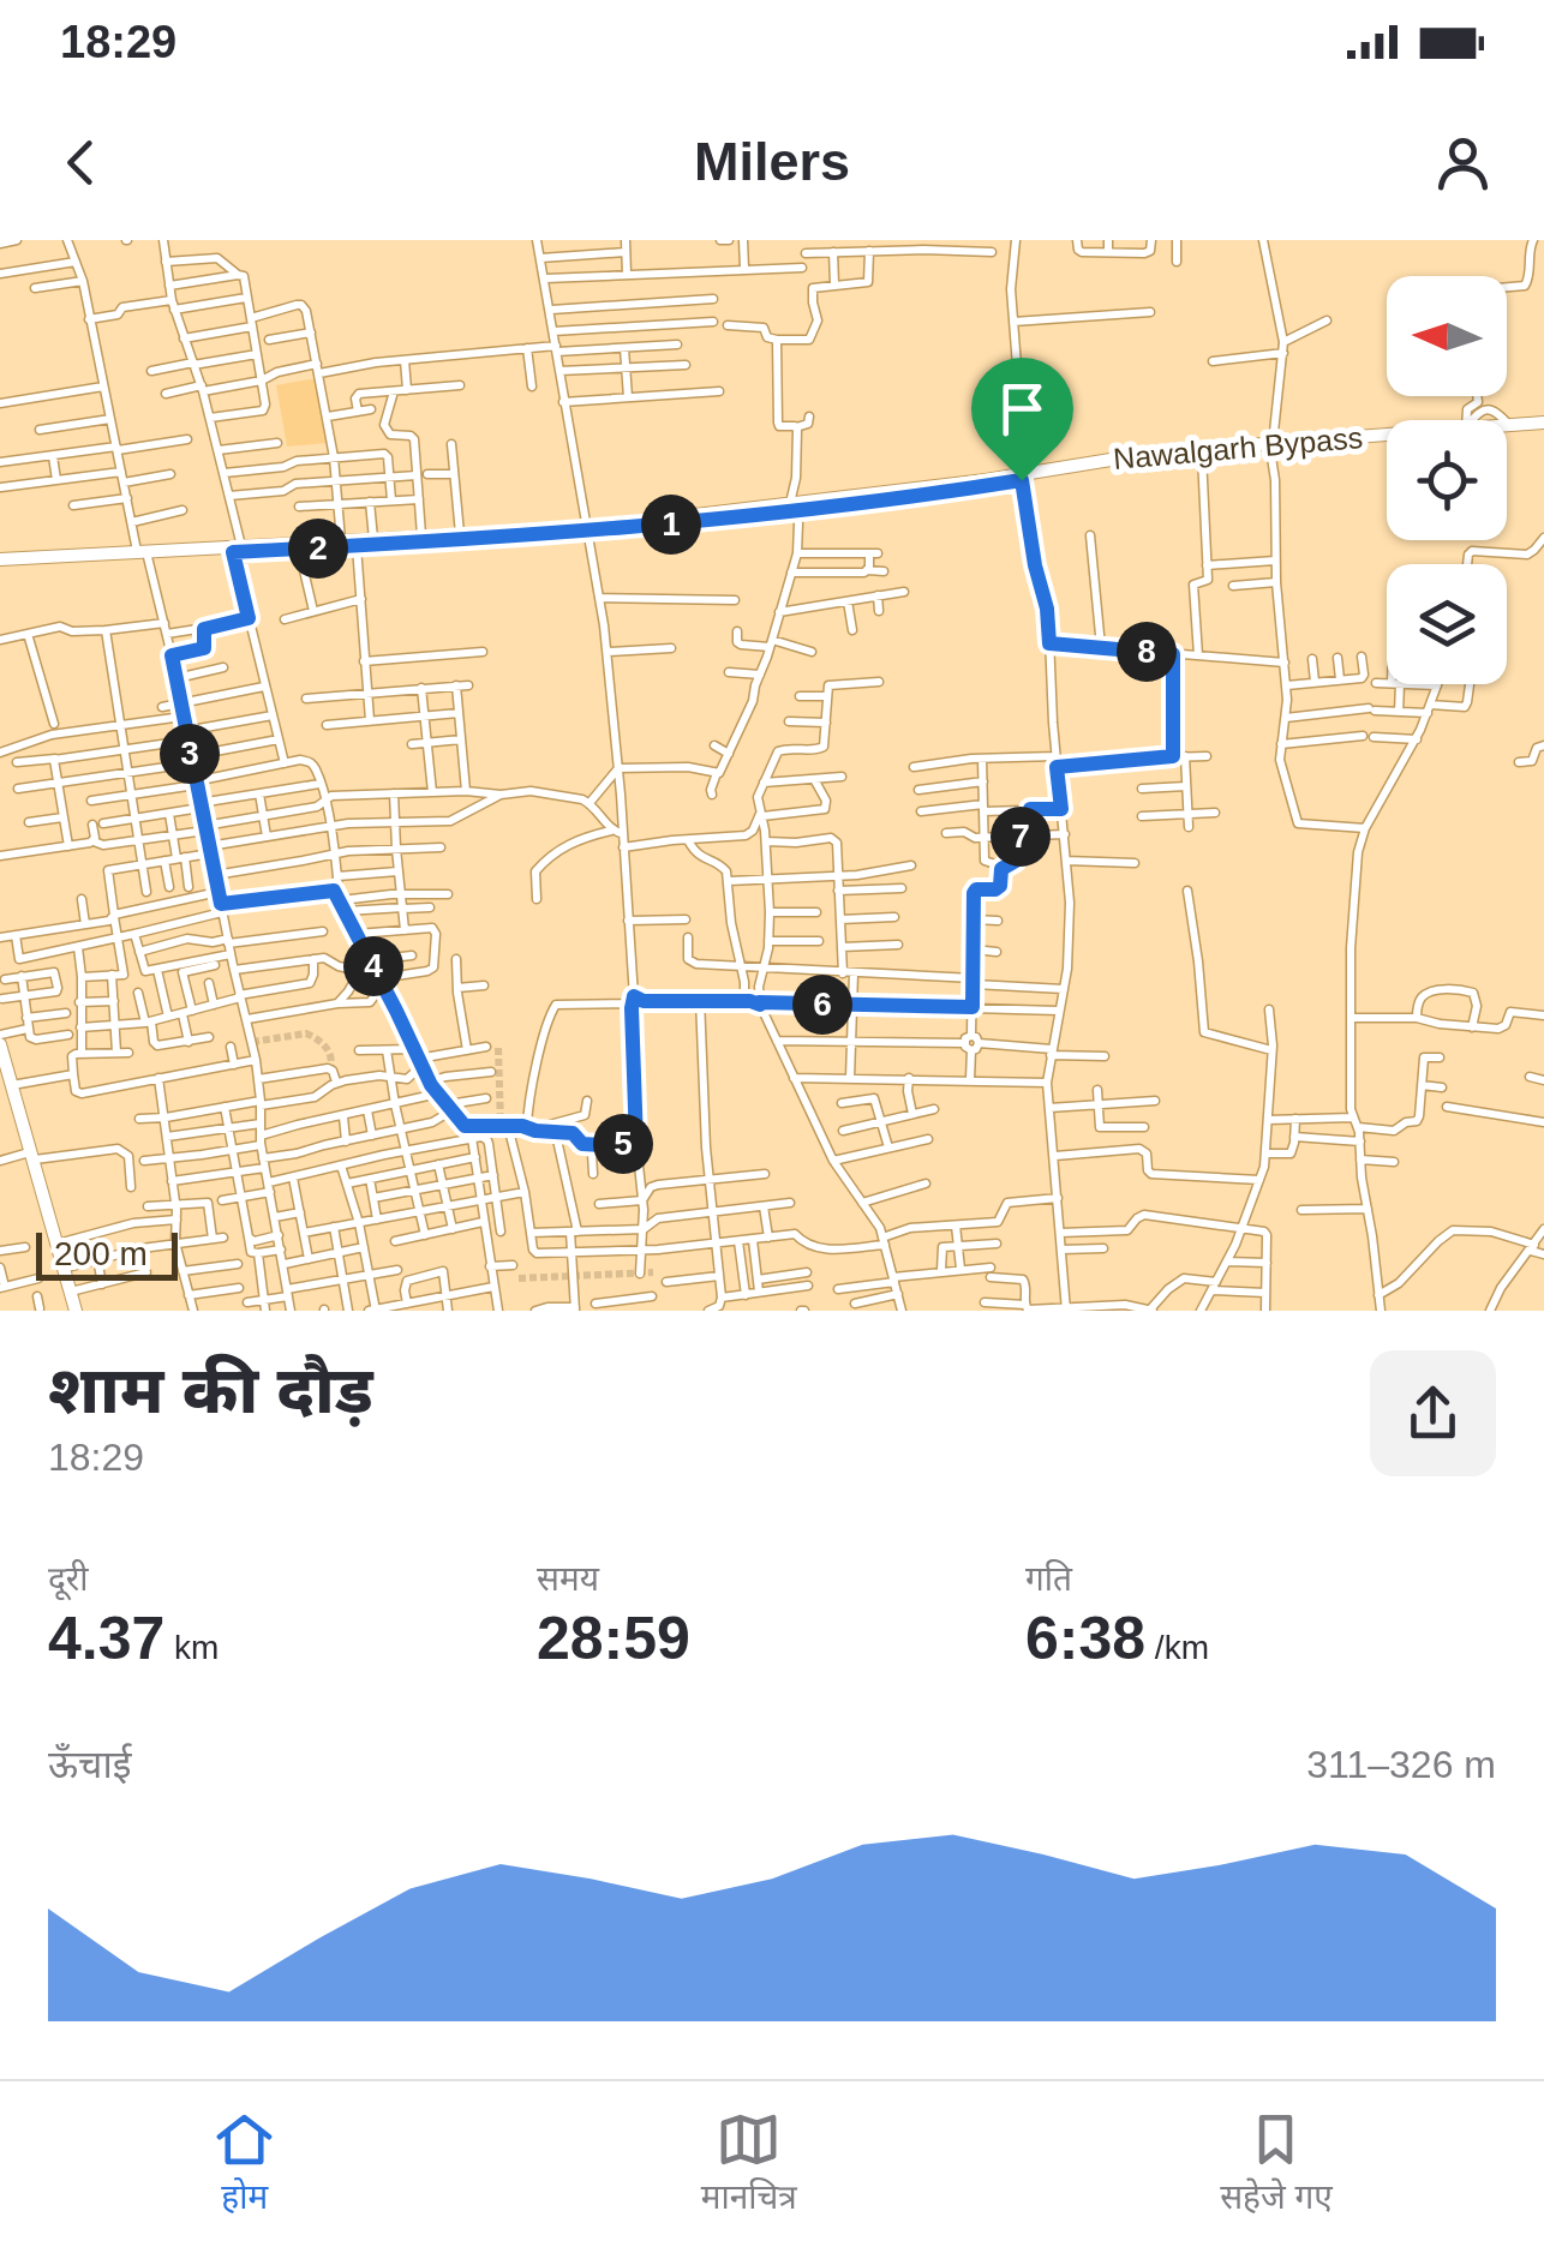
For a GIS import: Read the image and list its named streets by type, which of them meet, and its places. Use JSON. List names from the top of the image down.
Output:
{
  "streets": {
    "main road": ["Nawalgarh Bypass"]
  },
  "scale_bar": "200 m",
  "north": "left",
  "page": {
    "status": "18:29",
    "header": "Milers",
    "pins": [
      "1",
      "2",
      "8",
      "3",
      "7",
      "4",
      "6",
      "5"
    ],
    "scale": "200 m",
    "heading": ["शाम की दौड़", "18:29"],
    "stats": [
      ["दूरी", "4.37 km"],
      ["समय", "28:59"],
      ["गति", "6:38 /km"]
    ],
    "chart": ["ऊँचाई", "311–326 m"],
    "tabs": ["होम", "मानचित्र", "सहेजे गए"]
  }
}
